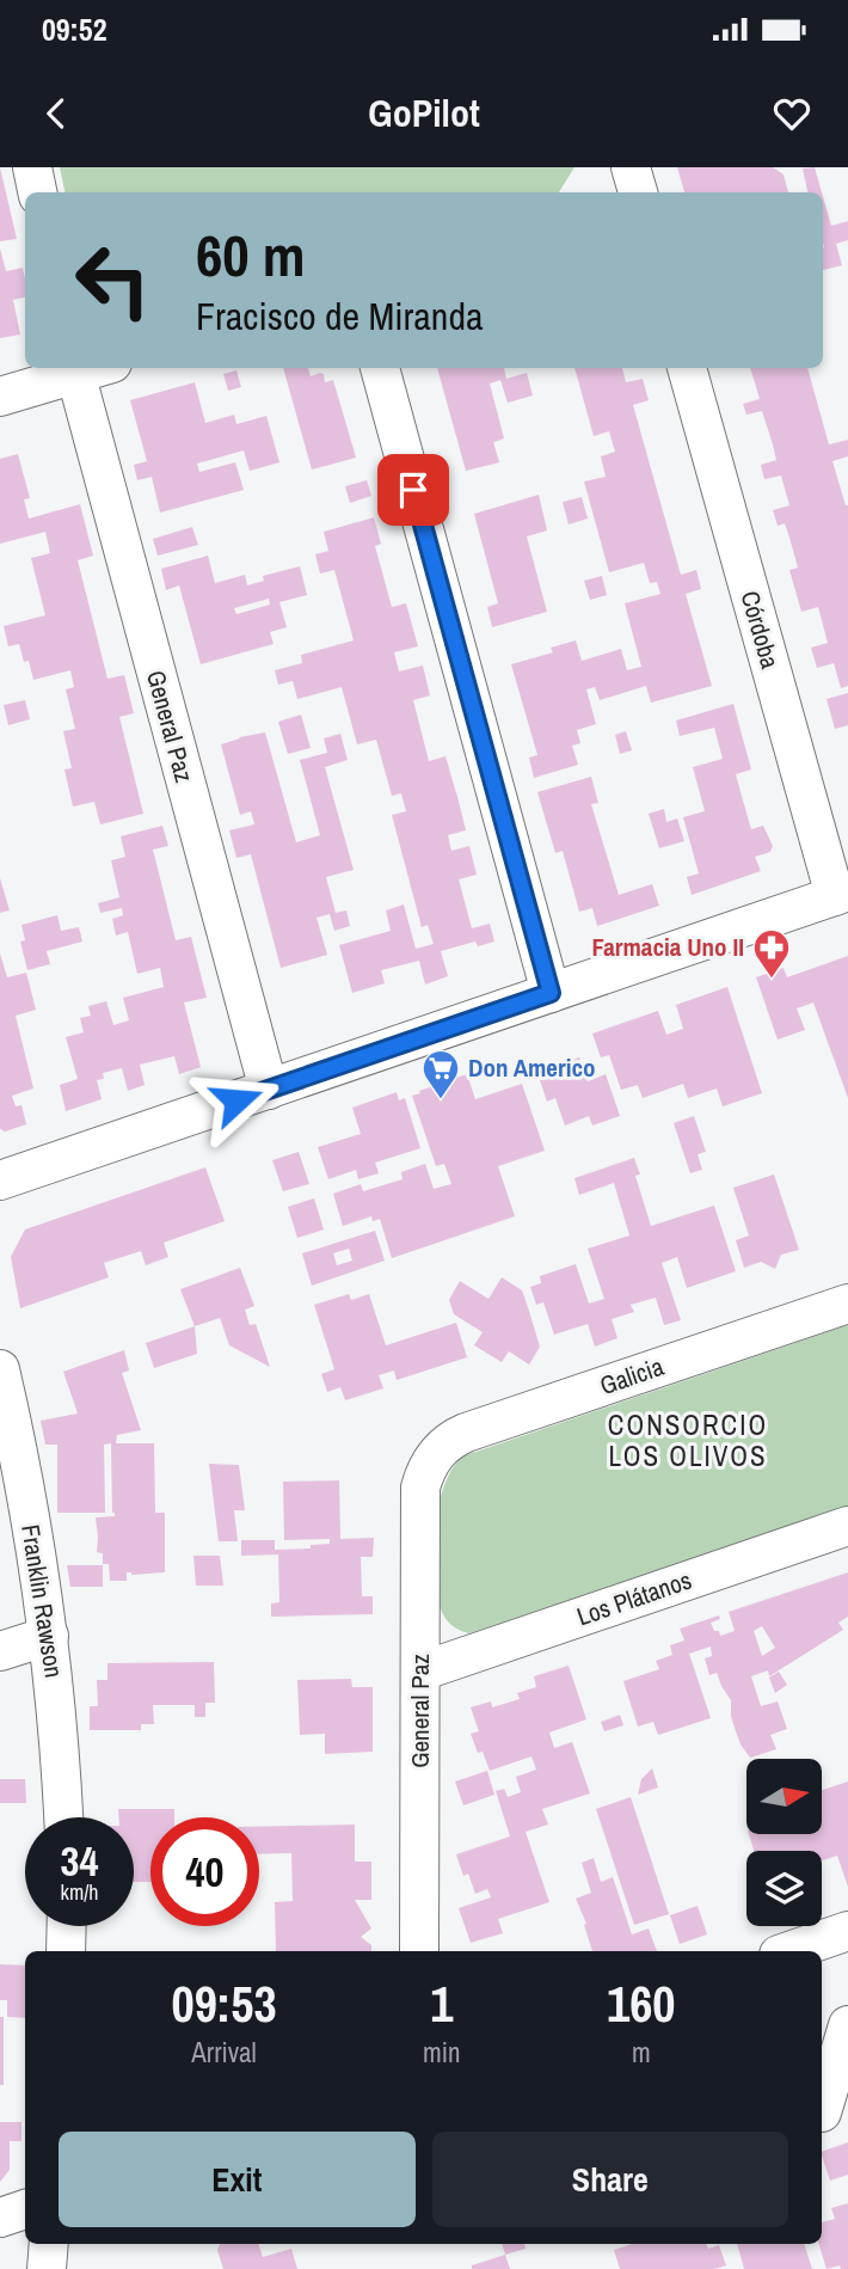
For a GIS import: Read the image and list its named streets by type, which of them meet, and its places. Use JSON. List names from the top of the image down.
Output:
{
  "streets": {
    "street": [
      "Córdoba",
      "General Paz",
      "Galicia",
      "Los Plátanos",
      "Franklin Rawson"
    ]
  },
  "crossings": [
    ["General Paz", "Galicia"],
    ["General Paz", "Los Plátanos"]
  ],
  "districts": ["CONSORCIO LOS OLIVOS"],
  "places": {
    "pharmacy": ["Farmacia Uno II"],
    "supermarket": ["Don Americo"]
  },
  "north": "right",
  "page": {
    "status": "09:52",
    "header": "GoPilot",
    "turn": ["60 m", "Fracisco de Miranda"],
    "speed": "34 km/h",
    "limit": "40",
    "eta": [
      "09:53",
      "Arrival",
      "1",
      "min",
      "160",
      "m"
    ],
    "buttons": ["Exit", "Share"]
  }
}
